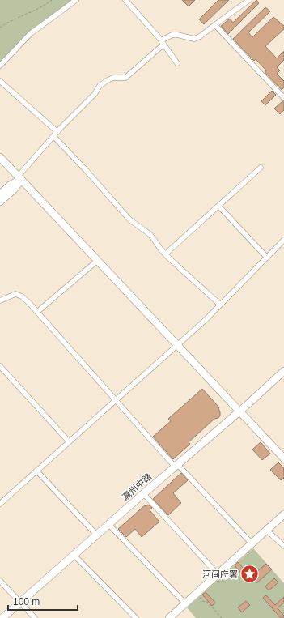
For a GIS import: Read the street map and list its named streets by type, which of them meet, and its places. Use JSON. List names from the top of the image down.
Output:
{
  "streets": {
    "street": ["瀛州中路"]
  },
  "places": {
    "place": ["河间府署"]
  },
  "scale_bar": "100 m"
}
